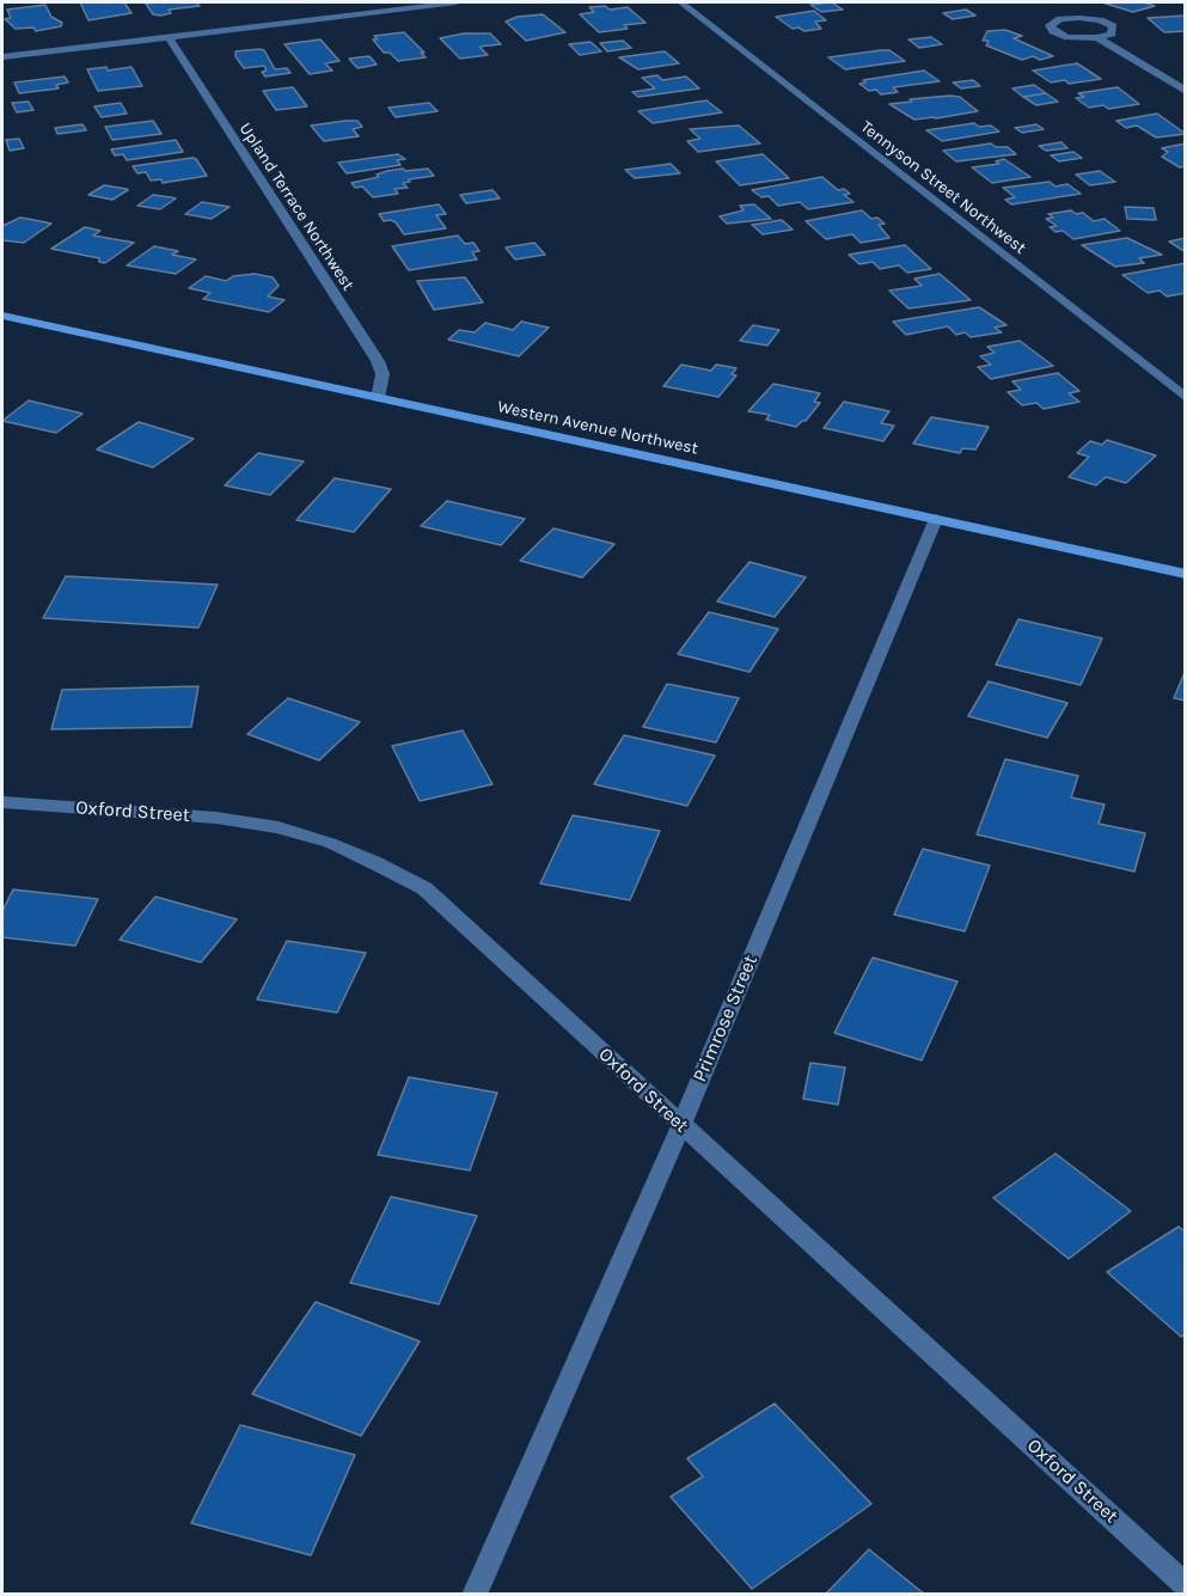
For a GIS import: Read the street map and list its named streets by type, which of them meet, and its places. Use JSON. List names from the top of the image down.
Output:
{
  "streets": {
    "street": [
      "Tennyson Street Northwest",
      "Upland Terrace Northwest",
      "Western Avenue Northwest",
      "Oxford Street",
      "Primrose Street"
    ]
  },
  "crossings": [
    ["Upland Terrace Northwest", "Western Avenue Northwest"],
    ["Western Avenue Northwest", "Primrose Street"],
    ["Oxford Street", "Primrose Street"]
  ]
}
